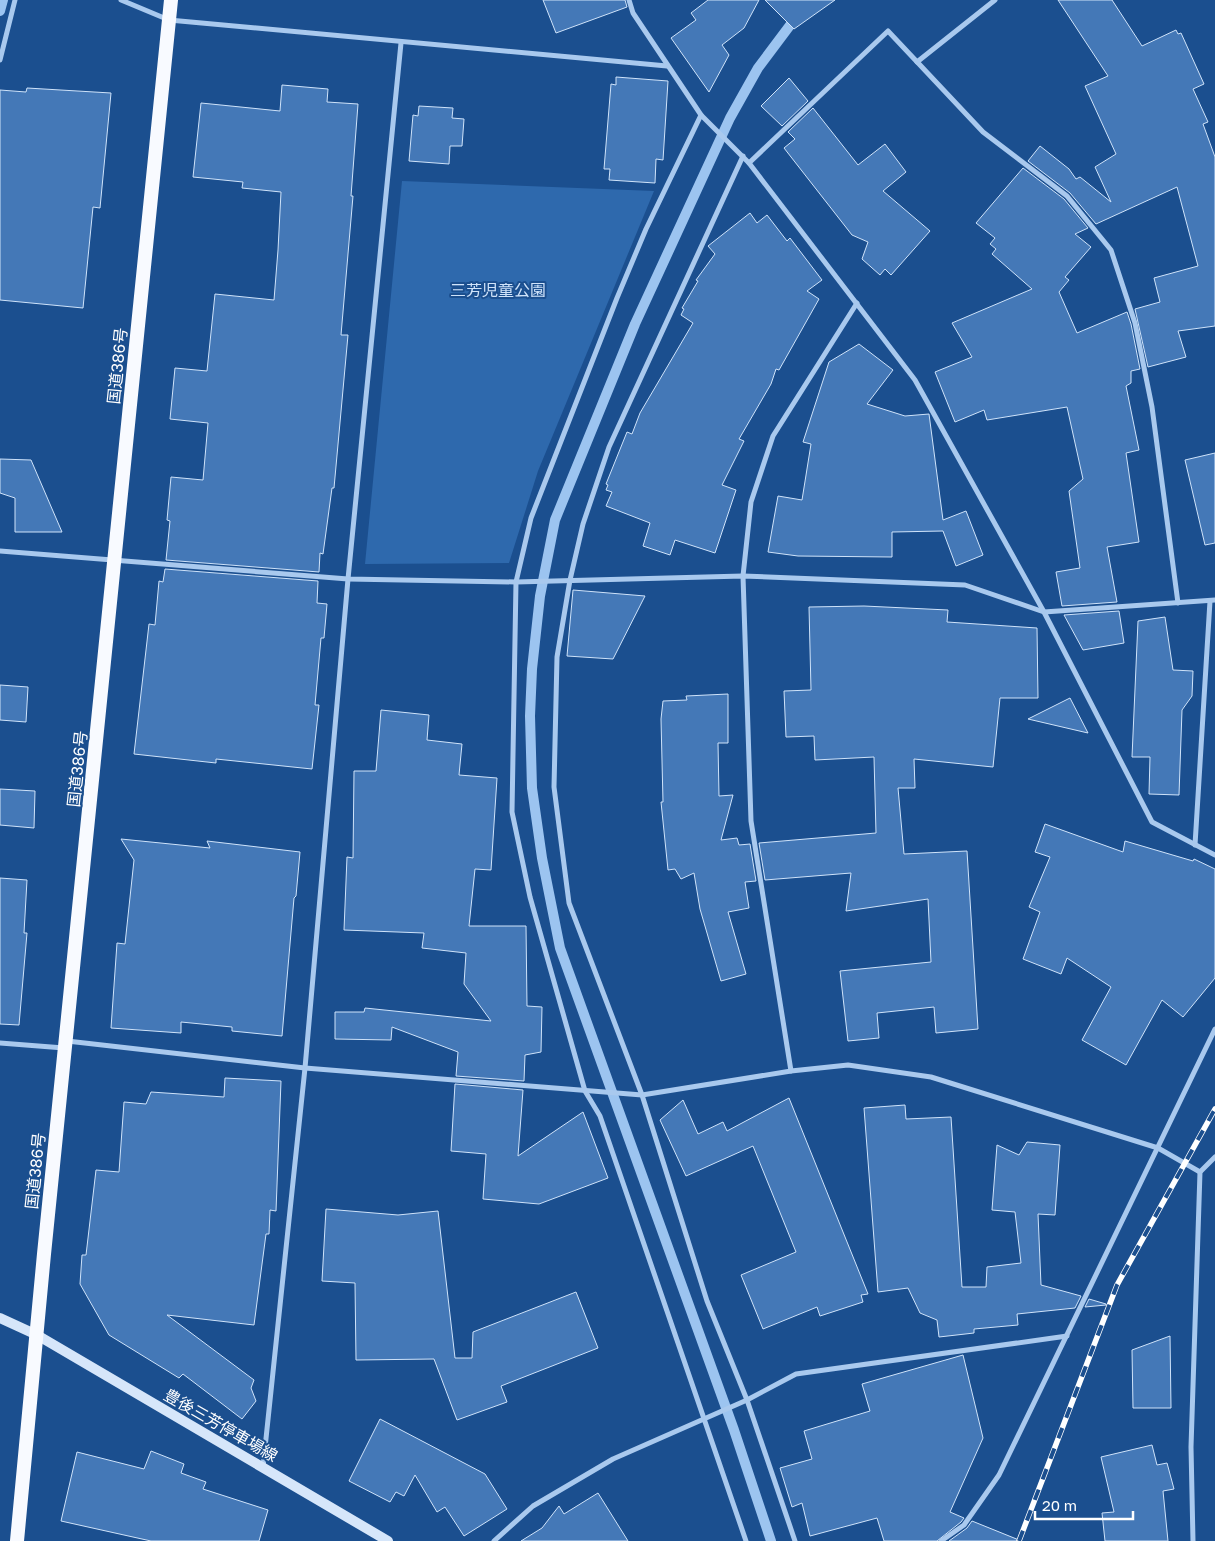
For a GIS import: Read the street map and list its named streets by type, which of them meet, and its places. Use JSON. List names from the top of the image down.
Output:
{
  "streets": {
    "highway": ["国道386号"],
    "main road": ["豊後三芳停車場線"]
  },
  "crossings": [
    ["国道386号", "豊後三芳停車場線"]
  ],
  "parks": ["三芳児童公園"],
  "scale_bar": "20 m"
}
